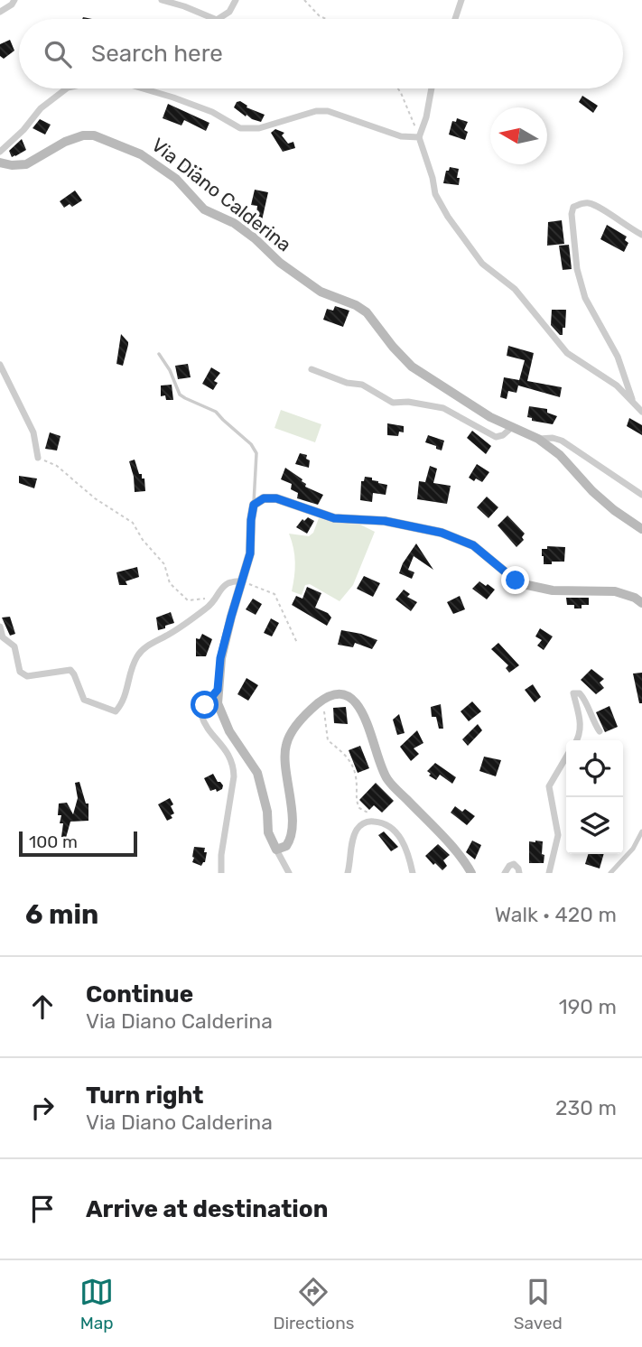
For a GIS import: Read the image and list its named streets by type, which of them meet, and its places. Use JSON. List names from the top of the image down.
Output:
{
  "streets": {
    "main road": ["Via Diano Calderina"]
  },
  "scale_bar": "100 m",
  "north": "left",
  "page": {
    "search": "Search here",
    "scale": "100 m",
    "heading": ["6 min", "Walk · 420 m"],
    "list": [
      ["Continue", "Via Diano Calderina", "190 m"],
      ["Turn right", "Via Diano Calderina", "230 m"],
      "Arrive at destination"
    ],
    "nav": ["Map", "Directions", "Saved"]
  }
}
